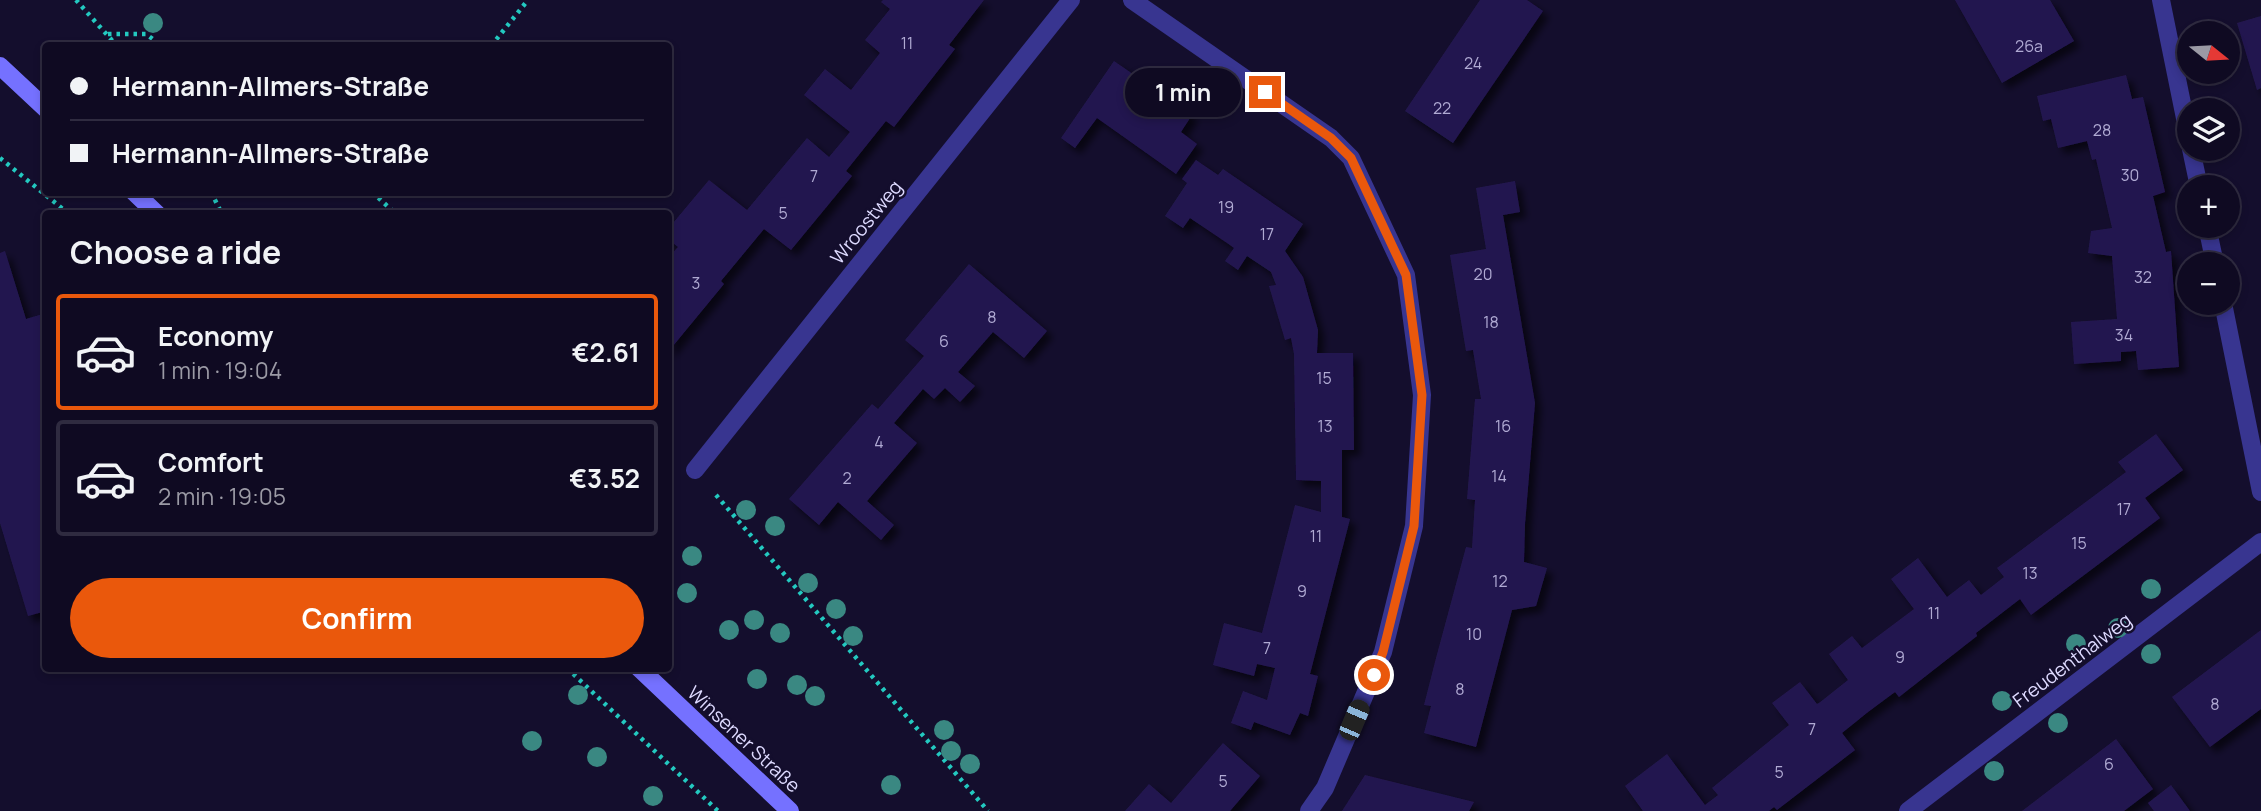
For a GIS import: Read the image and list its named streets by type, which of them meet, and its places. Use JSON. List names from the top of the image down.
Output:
{
  "streets": {
    "main road": ["Winsener Straße"],
    "street": ["Wroostweg", "Freudenthalweg"]
  },
  "house_numbers": [
    "11",
    "26a",
    "24",
    "22",
    "28",
    "30",
    "7",
    "19",
    "5",
    "17",
    "20",
    "32",
    "3",
    "8",
    "18",
    "34",
    "6",
    "15",
    "13",
    "16",
    "4",
    "14",
    "2",
    "17",
    "11",
    "15",
    "13",
    "12",
    "9",
    "11",
    "10",
    "7",
    "9",
    "8",
    "8",
    "7",
    "6",
    "5",
    "5"
  ],
  "north": "right",
  "page": {
    "map_buttons": ["+", "−"],
    "banner": ["Hermann-Allmers-Straße", "Hermann-Allmers-Straße"],
    "bubble": "1 min",
    "heading": "Choose a ride",
    "list": [
      {
        "name": "Economy",
        "note": "1 min · 19:04",
        "value": "€2.61"
      },
      {
        "name": "Comfort",
        "note": "2 min · 19:05",
        "value": "€3.52"
      }
    ],
    "buttons": "Confirm"
  }
}
